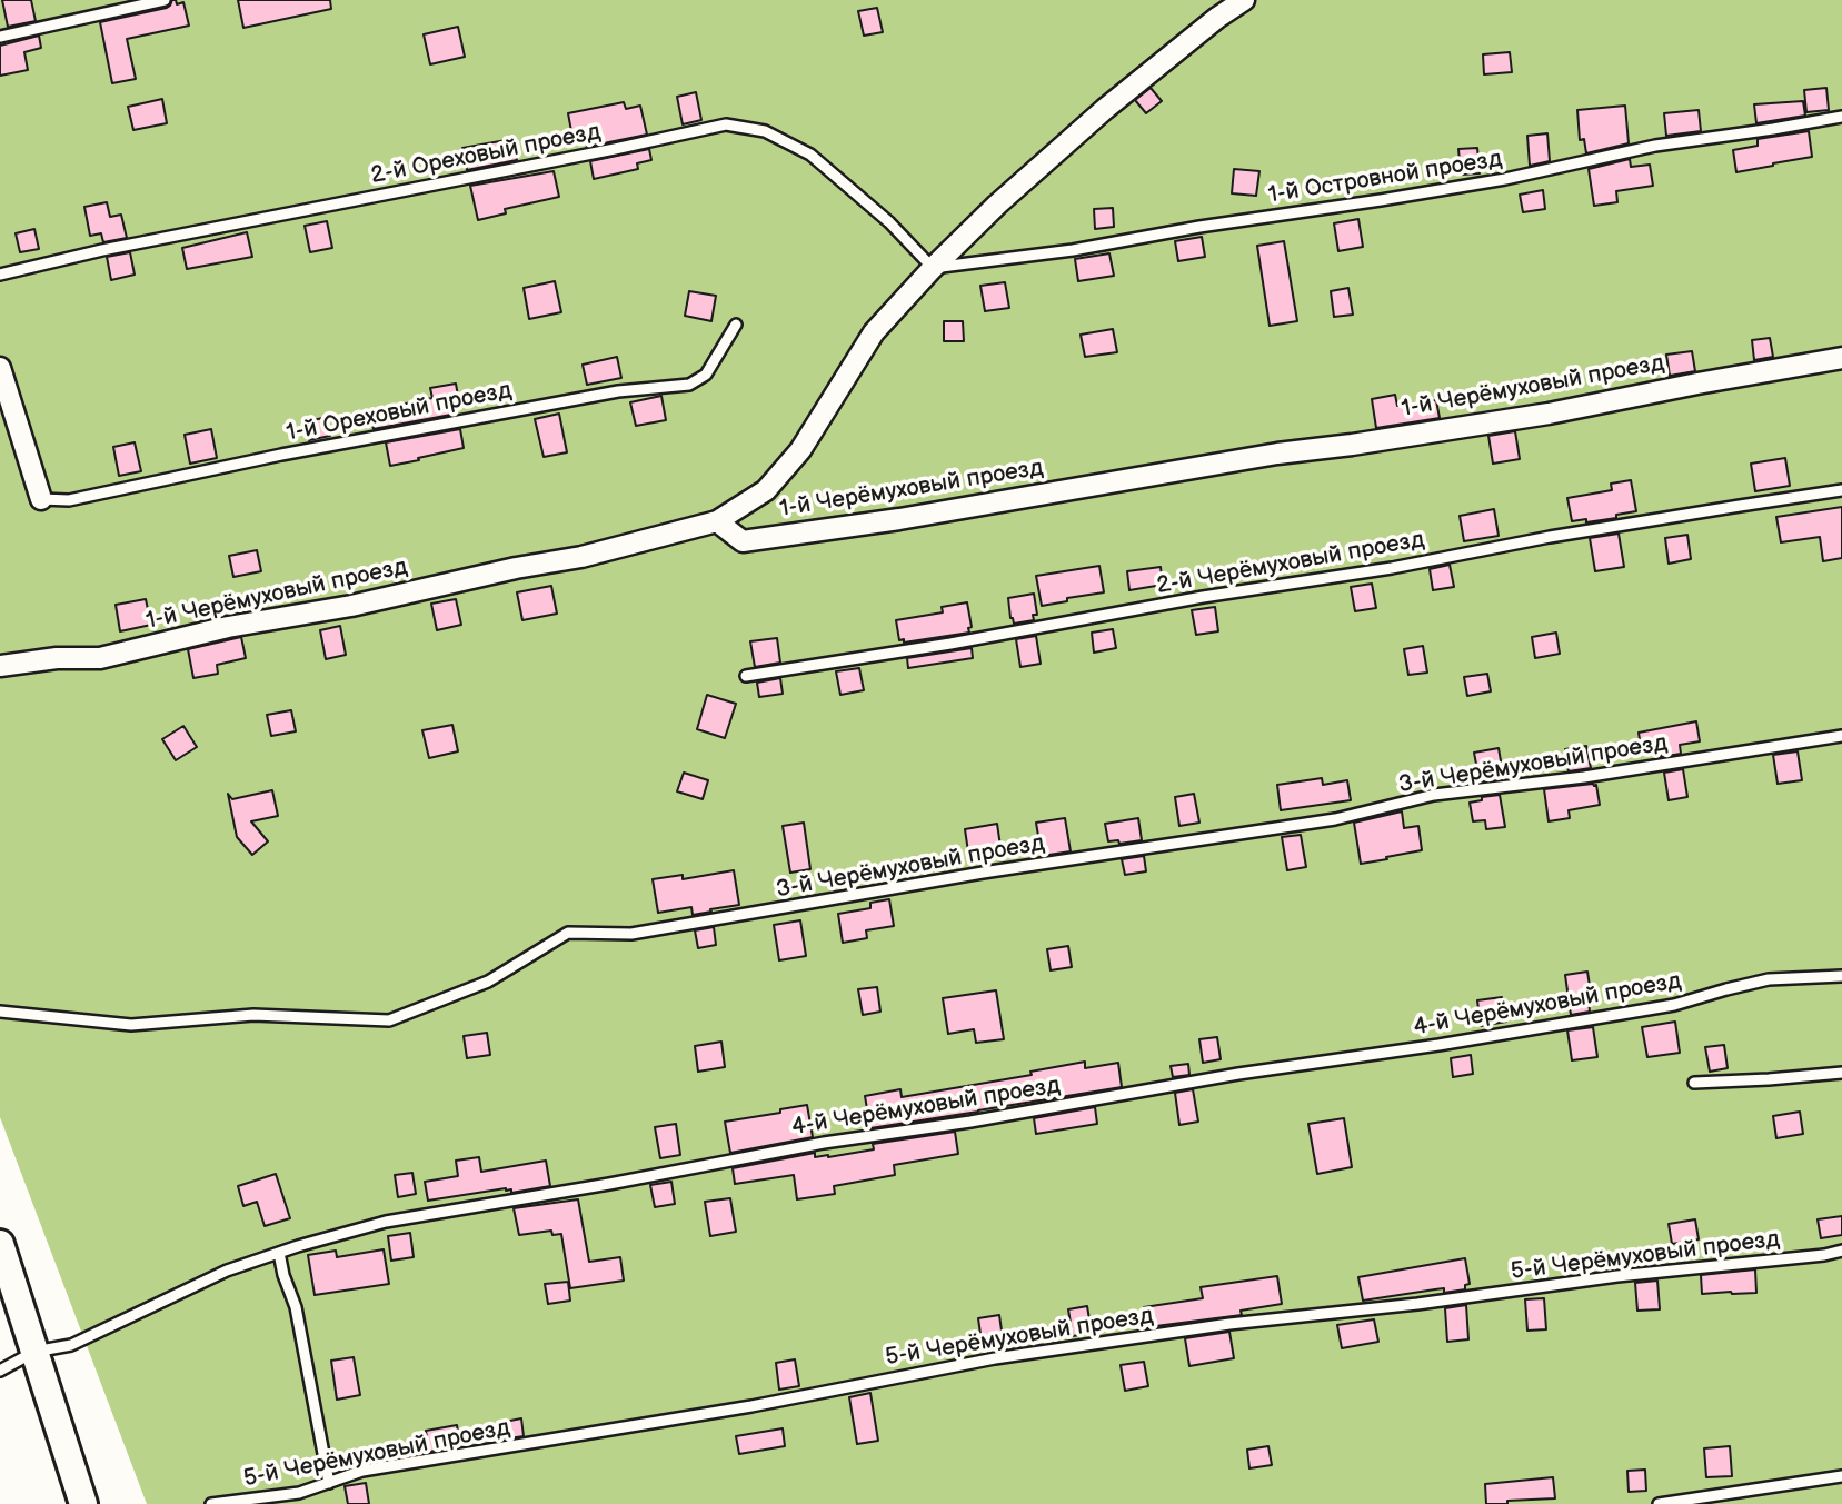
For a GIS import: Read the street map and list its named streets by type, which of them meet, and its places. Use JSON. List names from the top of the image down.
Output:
{
  "streets": {
    "street": ["1-й Черёмуховый проезд"],
    "lane": [
      "2-й Ореховый проезд",
      "1-й Островной проезд",
      "1-й Ореховый проезд",
      "2-й Черёмуховый проезд",
      "3-й Черёмуховый проезд",
      "4-й Черёмуховый проезд",
      "5-й Черёмуховый проезд"
    ]
  },
  "crossings": [
    ["2-й Ореховый проезд", "1-й Островной проезд"]
  ]
}
